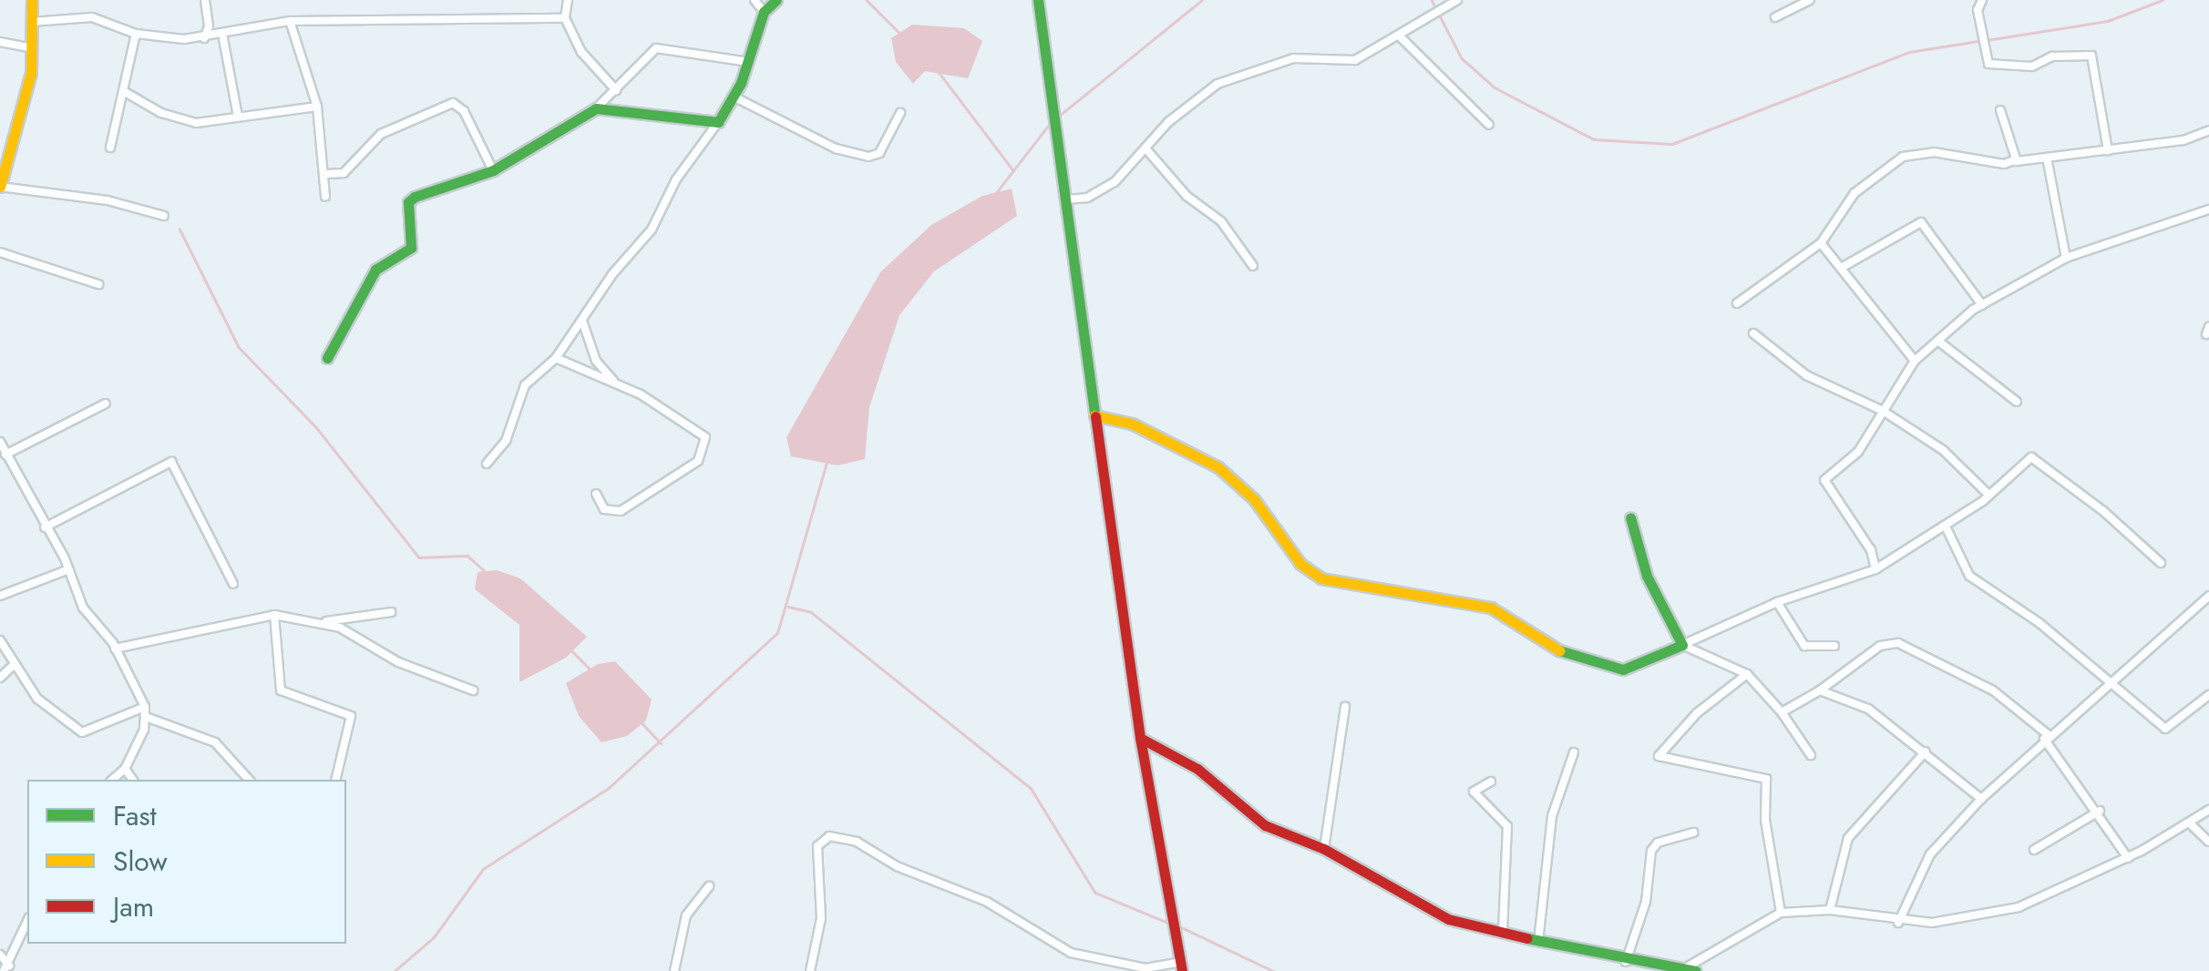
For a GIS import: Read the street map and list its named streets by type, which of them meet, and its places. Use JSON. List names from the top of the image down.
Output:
{
  "legend": ["Fast", "Slow", "Jam"]
}
